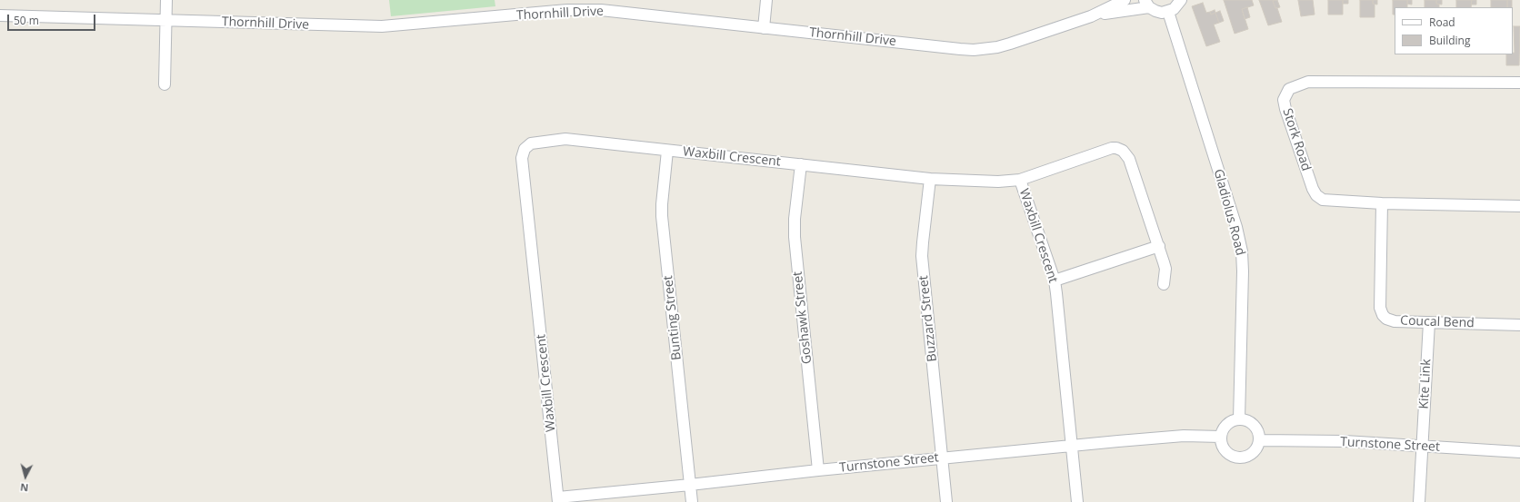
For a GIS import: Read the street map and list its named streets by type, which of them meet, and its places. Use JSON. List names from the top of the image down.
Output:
{
  "streets": {
    "street": [
      "Thornhill Drive",
      "Stork Road",
      "Waxbill Crescent",
      "Gladiolus Road",
      "Bunting Street",
      "Goshawk Street",
      "Buzzard Street",
      "Coucal Bend",
      "Kite Link",
      "Turnstone Street"
    ]
  },
  "crossings": [
    ["Stork Road", "Coucal Bend"],
    ["Waxbill Crescent", "Bunting Street"],
    ["Waxbill Crescent", "Goshawk Street"],
    ["Waxbill Crescent", "Buzzard Street"],
    ["Waxbill Crescent", "Turnstone Street"],
    ["Gladiolus Road", "Turnstone Street"],
    ["Bunting Street", "Turnstone Street"],
    ["Goshawk Street", "Turnstone Street"],
    ["Buzzard Street", "Turnstone Street"],
    ["Coucal Bend", "Kite Link"],
    ["Kite Link", "Turnstone Street"]
  ],
  "legend": ["Road", "Building"],
  "scale_bar": "50 m",
  "north": "bottom"
}
